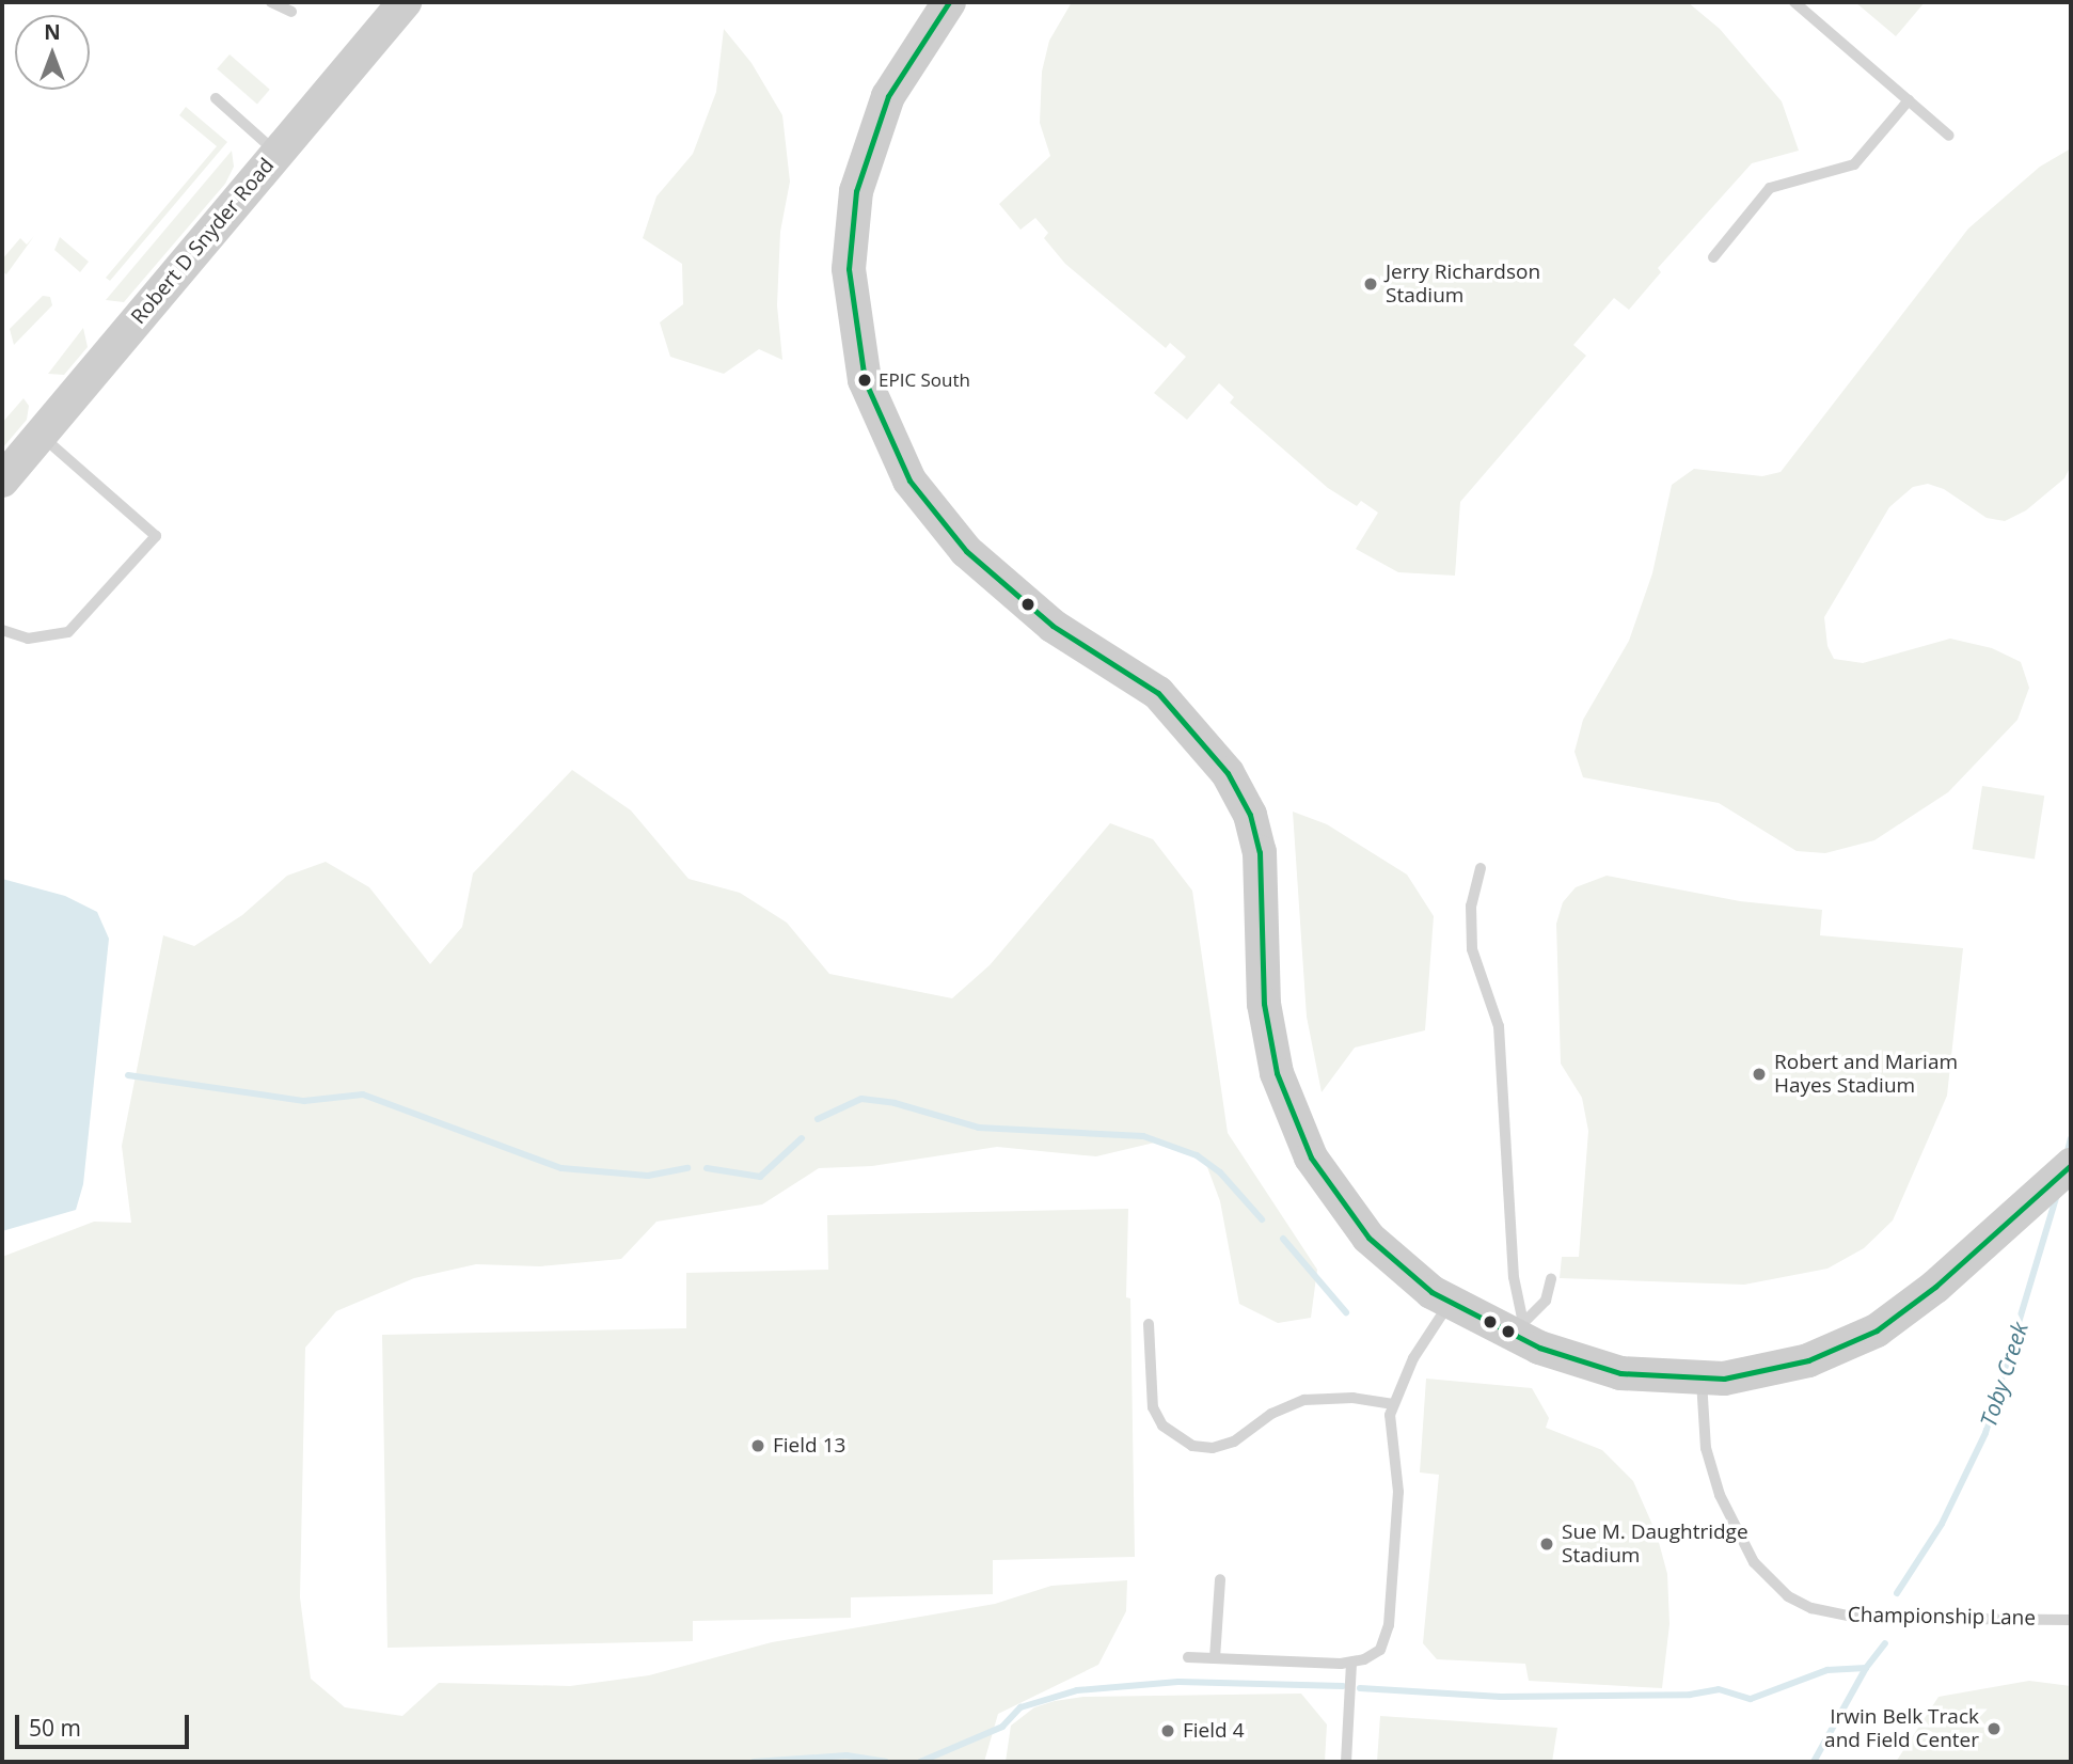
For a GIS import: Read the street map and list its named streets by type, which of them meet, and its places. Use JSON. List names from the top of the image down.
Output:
{
  "streets": {
    "street": ["Robert D Snyder Road"],
    "lane": ["Championship Lane"]
  },
  "water": ["Toby Creek"],
  "places": [
    "Jerry Richardson Stadium",
    "EPIC South",
    "Robert and Mariam Hayes Stadium",
    "Field 13",
    "Sue M. Daughtridge Stadium",
    "Irwin Belk Track and Field Center",
    "Field 4"
  ],
  "scale_bar": "50 m",
  "north": "top"
}
